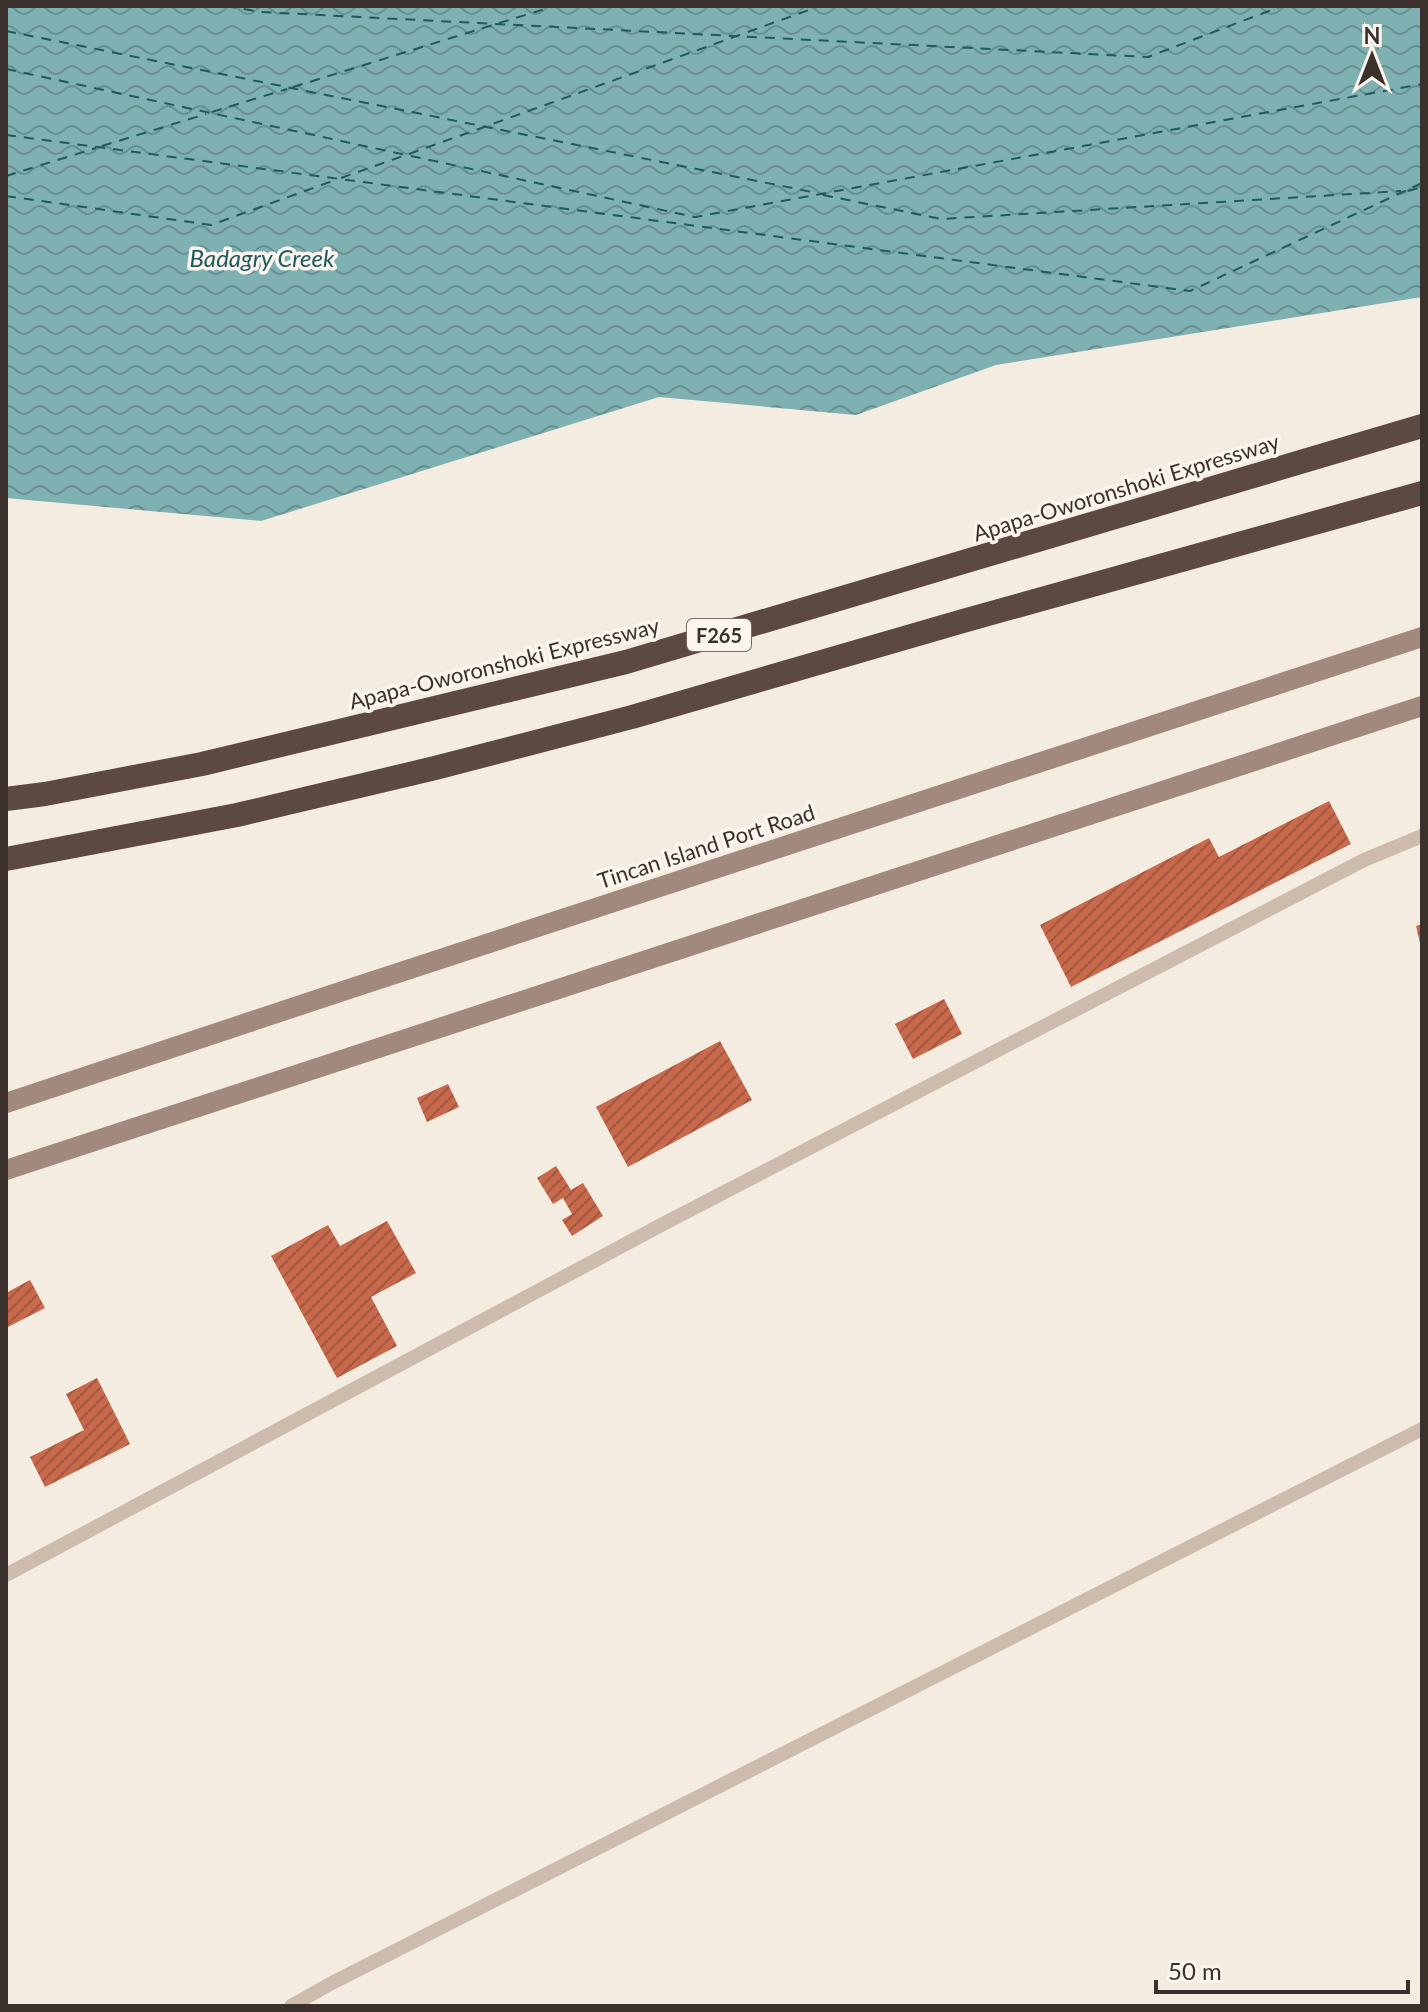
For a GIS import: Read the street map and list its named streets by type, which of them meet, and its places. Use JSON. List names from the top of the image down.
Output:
{
  "streets": {
    "highway": ["Apapa-Oworonshoki Expressway", "F265"],
    "street": ["Tincan Island Port Road"]
  },
  "water": ["Badagry Creek"],
  "scale_bar": "50 m",
  "north": "top"
}
